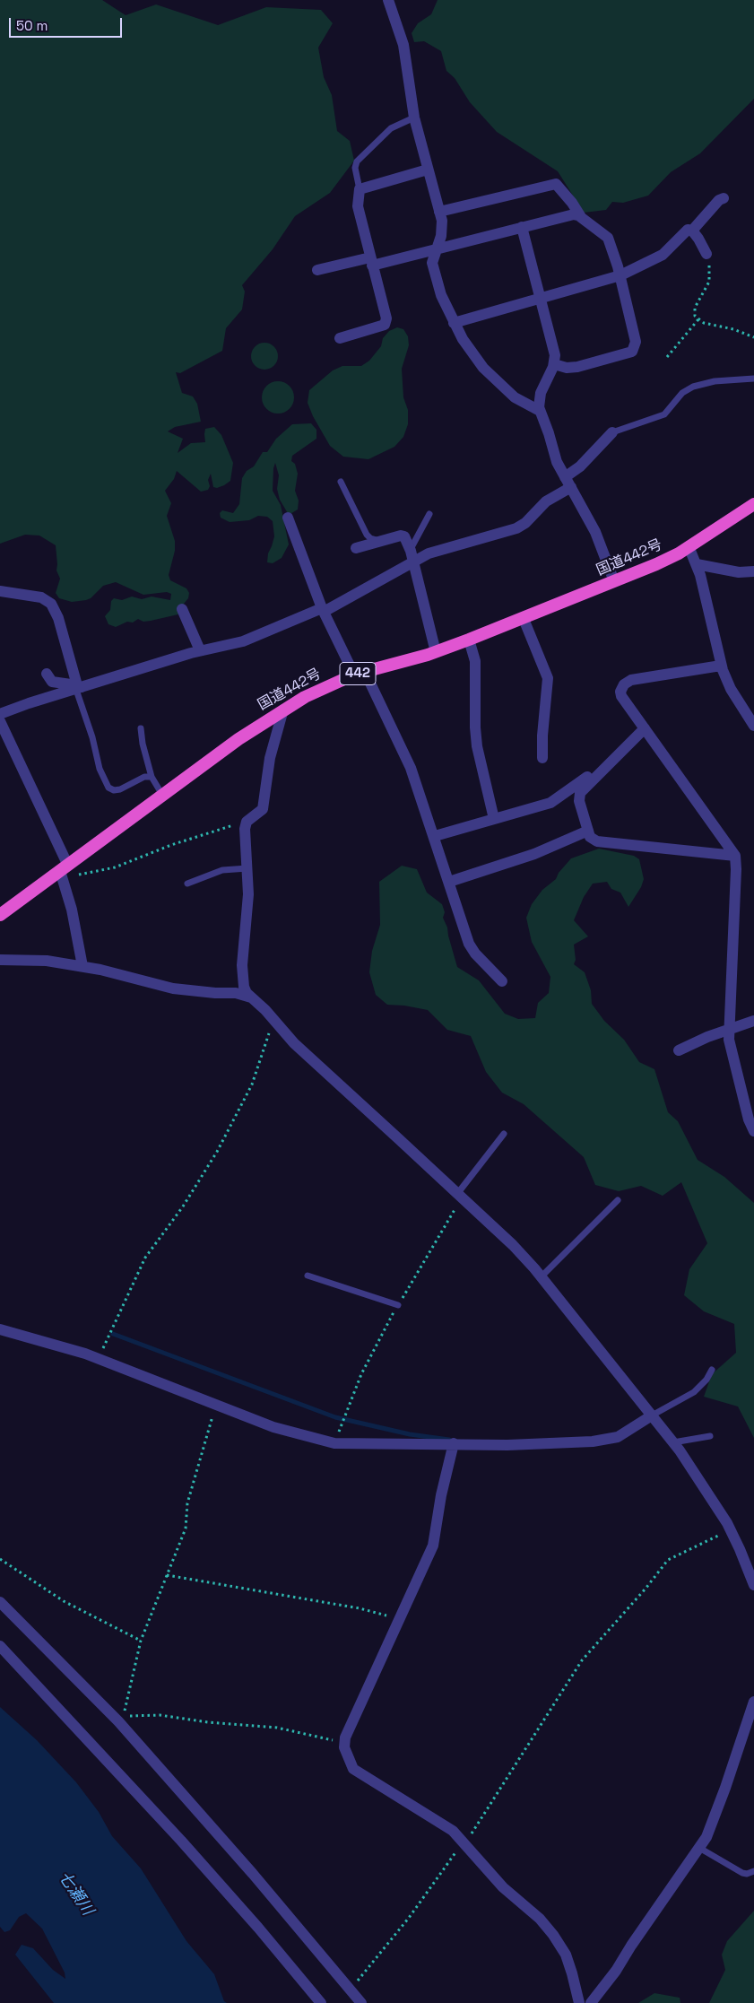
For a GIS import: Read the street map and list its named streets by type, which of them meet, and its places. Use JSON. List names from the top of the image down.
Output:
{
  "streets": {
    "highway": ["国道442号", "442"]
  },
  "water": ["七瀬川"],
  "scale_bar": "50 m"
}
